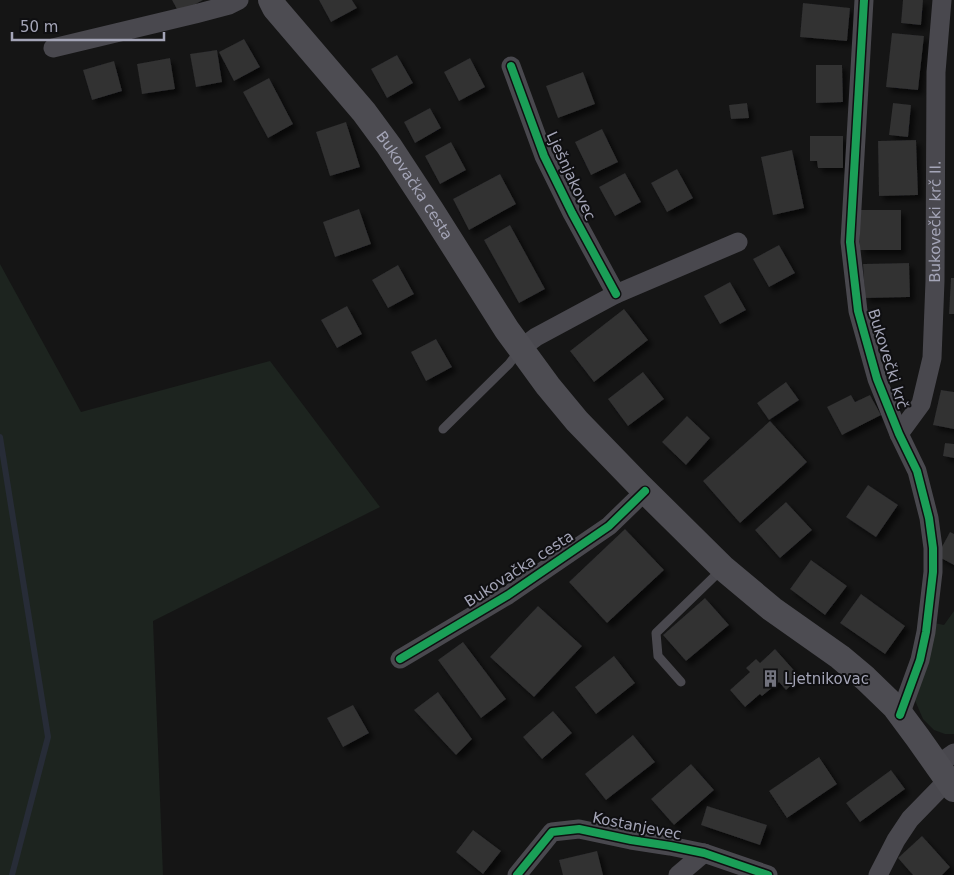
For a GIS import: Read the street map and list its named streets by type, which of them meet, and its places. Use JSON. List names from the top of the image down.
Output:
{
  "streets": {
    "main road": ["Bukovačka cesta"],
    "street": [
      "Lješnjakovec",
      "Bukovečki krč II.",
      "Bukovečki krč",
      "Kostanjevec"
    ]
  },
  "crossings": [
    ["Bukovačka cesta", "Bukovečki krč"],
    ["Bukovečki krč II.", "Bukovečki krč"]
  ],
  "places": {
    "building": ["Ljetnikovac"]
  },
  "scale_bar": "50 m"
}
